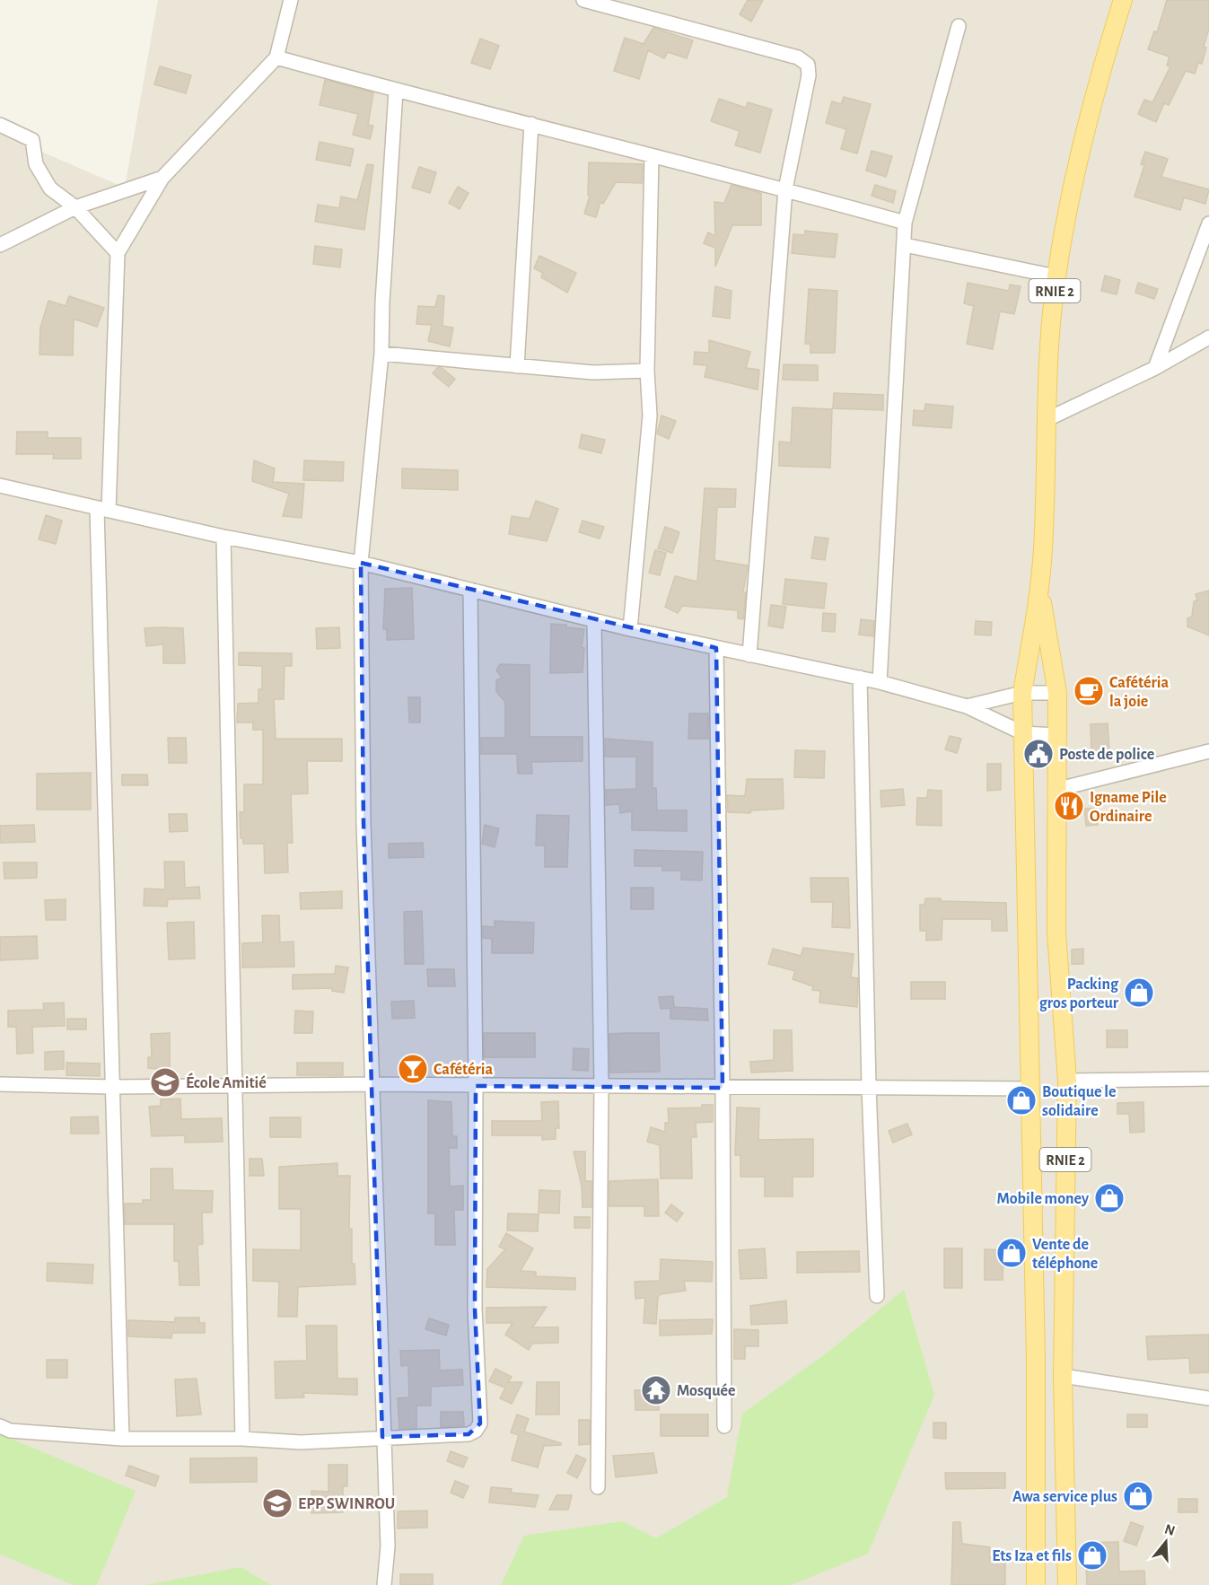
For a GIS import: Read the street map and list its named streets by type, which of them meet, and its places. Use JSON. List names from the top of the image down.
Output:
{
  "streets": {
    "main road": ["RNIE 2"]
  },
  "places": {
    "cafe": ["Cafétéria la joie"],
    "public building": ["Poste de police"],
    "restaurant": ["Igname Pile Ordinaire"],
    "shop": [
      "Packing gros porteur",
      "Boutique le solidaire",
      "Mobile money",
      "Vente de téléphone",
      "Awa service plus",
      "Ets Iza et fils"
    ],
    "bar": ["Cafétéria"],
    "school or university": ["École Amitié", "EPP SWINROU"],
    "temple": ["Mosquée"]
  },
  "north": "top"
}
